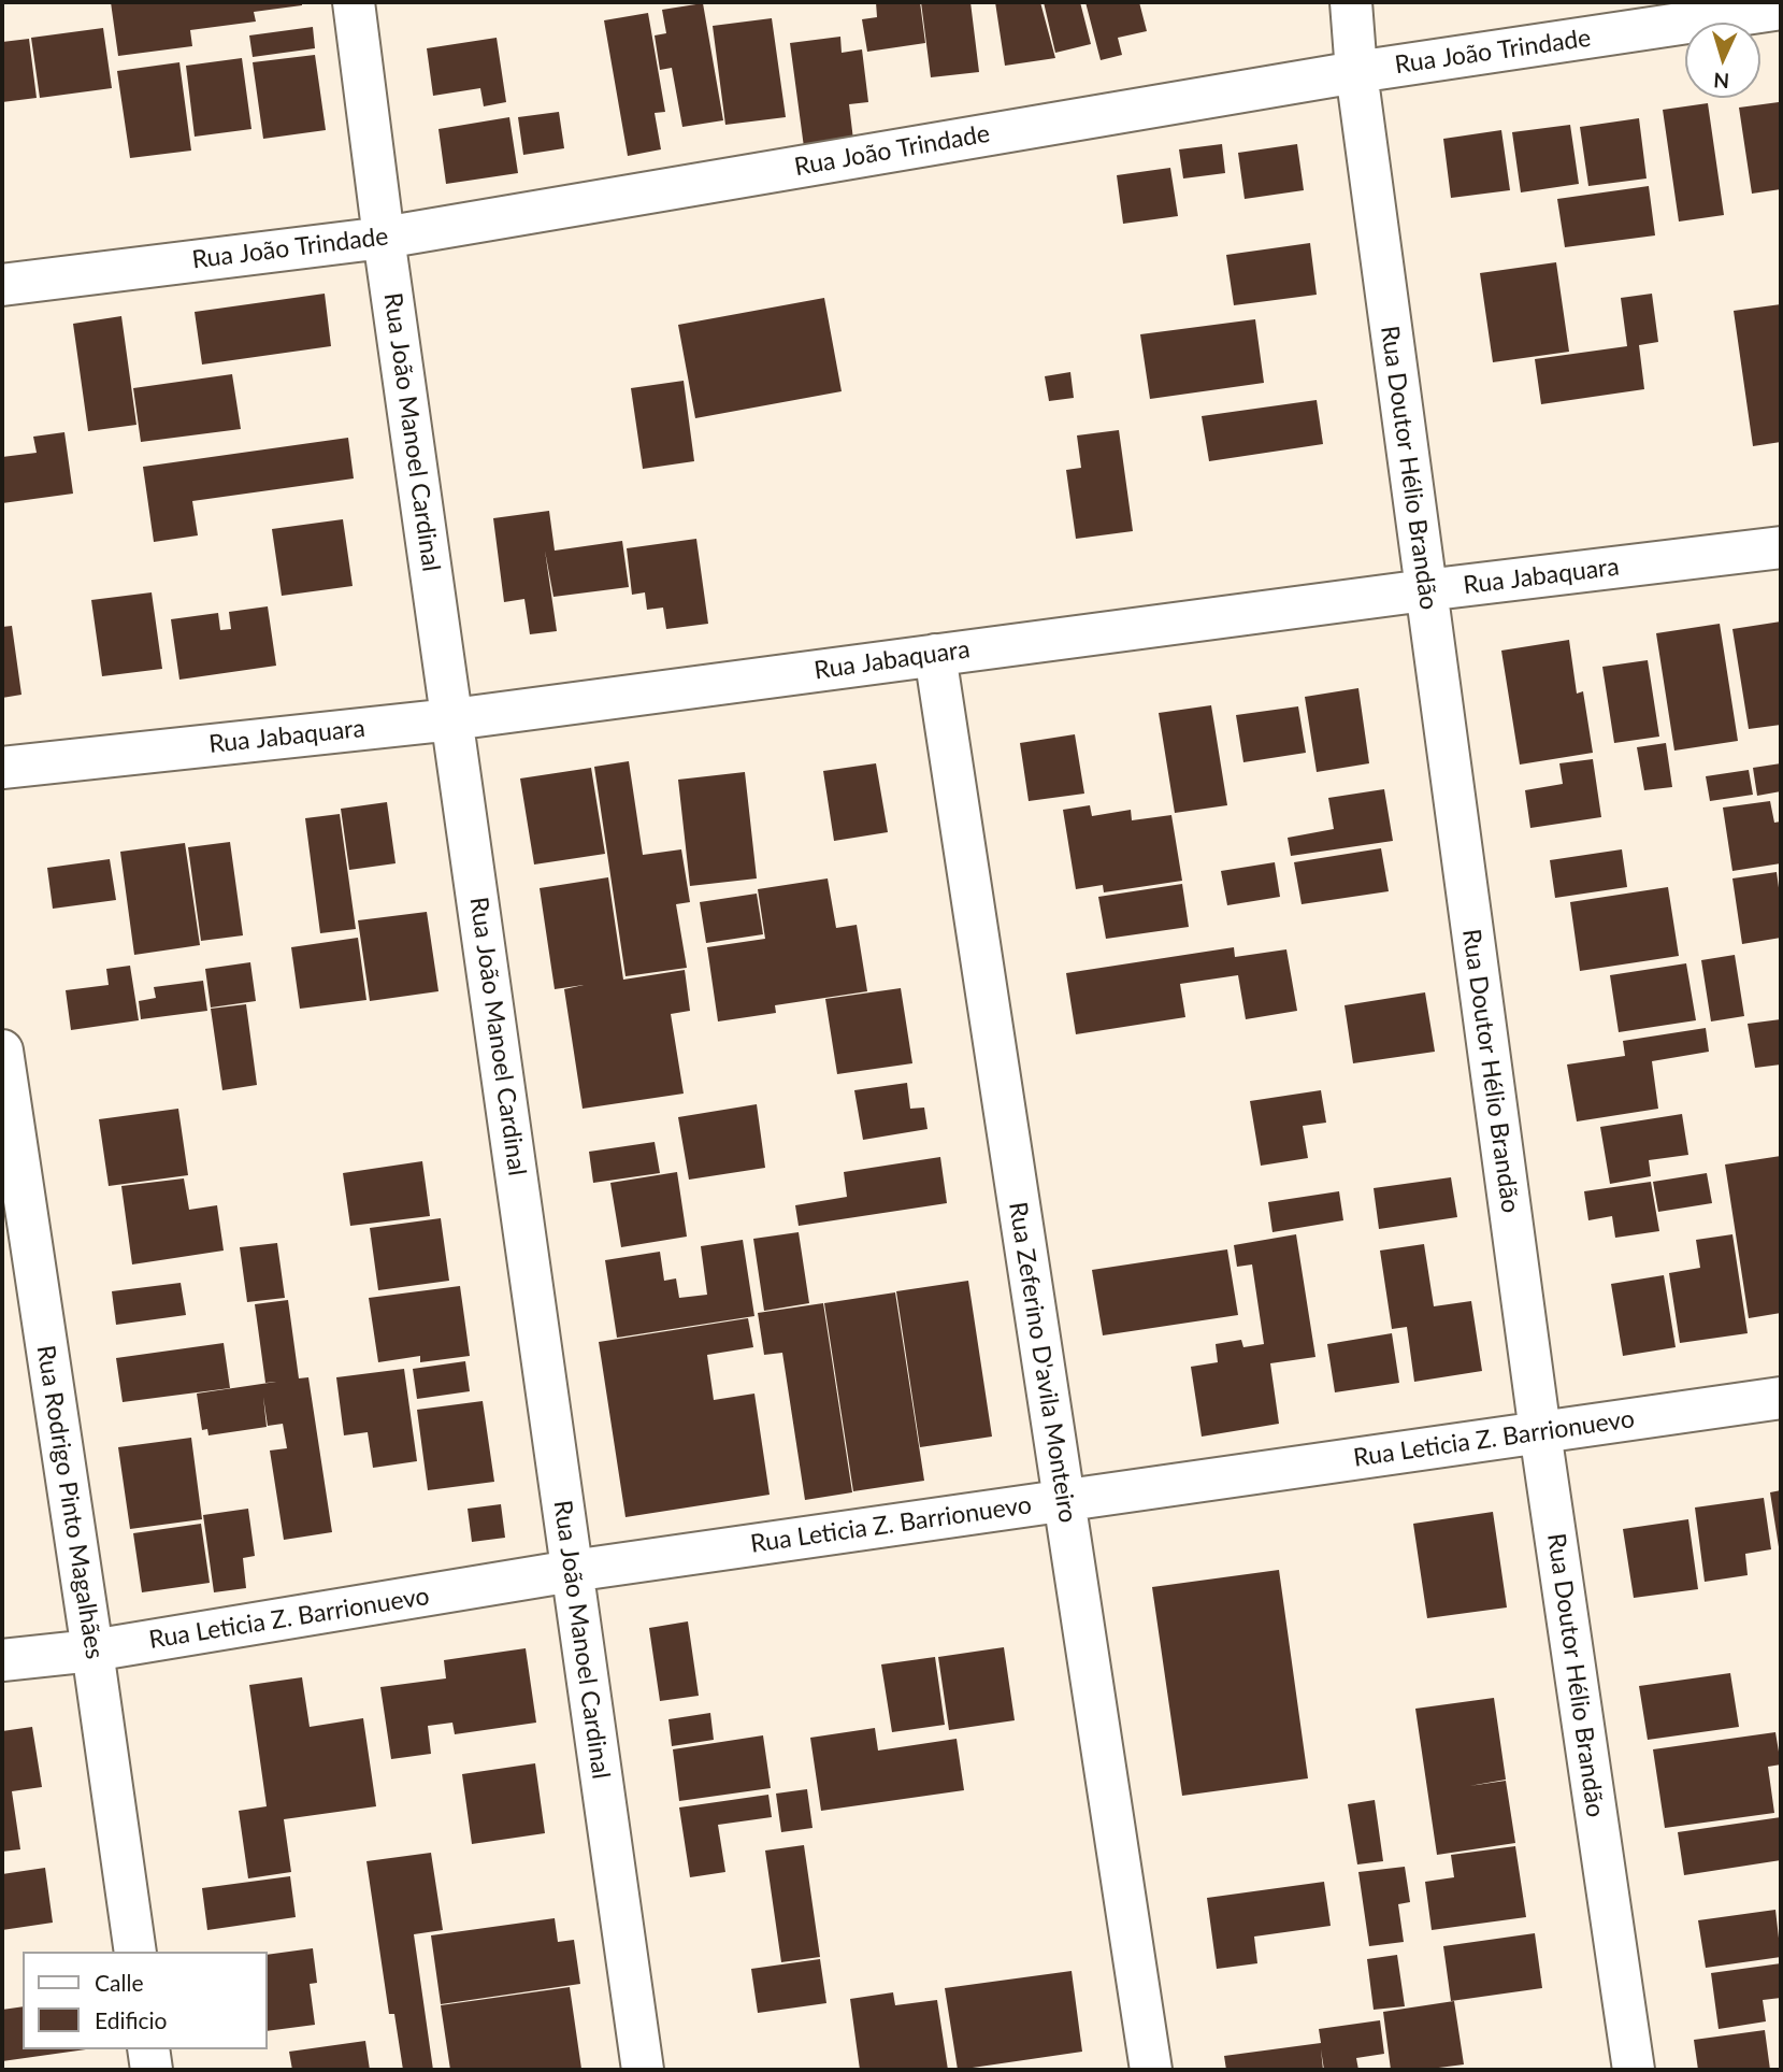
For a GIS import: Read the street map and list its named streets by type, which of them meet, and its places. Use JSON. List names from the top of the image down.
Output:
{
  "streets": {
    "street": [
      "Rua João Trindade",
      "Rua João Manoel Cardinal",
      "Rua Doutor Hélio Brandão",
      "Rua Jabaquara",
      "Rua Zeferino D'avila Monteiro",
      "Rua Leticia Z. Barrionuevo",
      "Rua Rodrigo Pinto Magalhães"
    ]
  },
  "crossings": [
    ["Rua João Trindade", "Rua João Manoel Cardinal"],
    ["Rua João Trindade", "Rua Doutor Hélio Brandão"],
    ["Rua João Manoel Cardinal", "Rua Jabaquara"],
    ["Rua João Manoel Cardinal", "Rua Leticia Z. Barrionuevo"],
    ["Rua Doutor Hélio Brandão", "Rua Jabaquara"],
    ["Rua Doutor Hélio Brandão", "Rua Leticia Z. Barrionuevo"],
    ["Rua Jabaquara", "Rua Zeferino D'avila Monteiro"],
    ["Rua Zeferino D'avila Monteiro", "Rua Leticia Z. Barrionuevo"],
    ["Rua Leticia Z. Barrionuevo", "Rua Rodrigo Pinto Magalhães"]
  ],
  "legend": ["Calle", "Edificio"],
  "north": "bottom"
}
